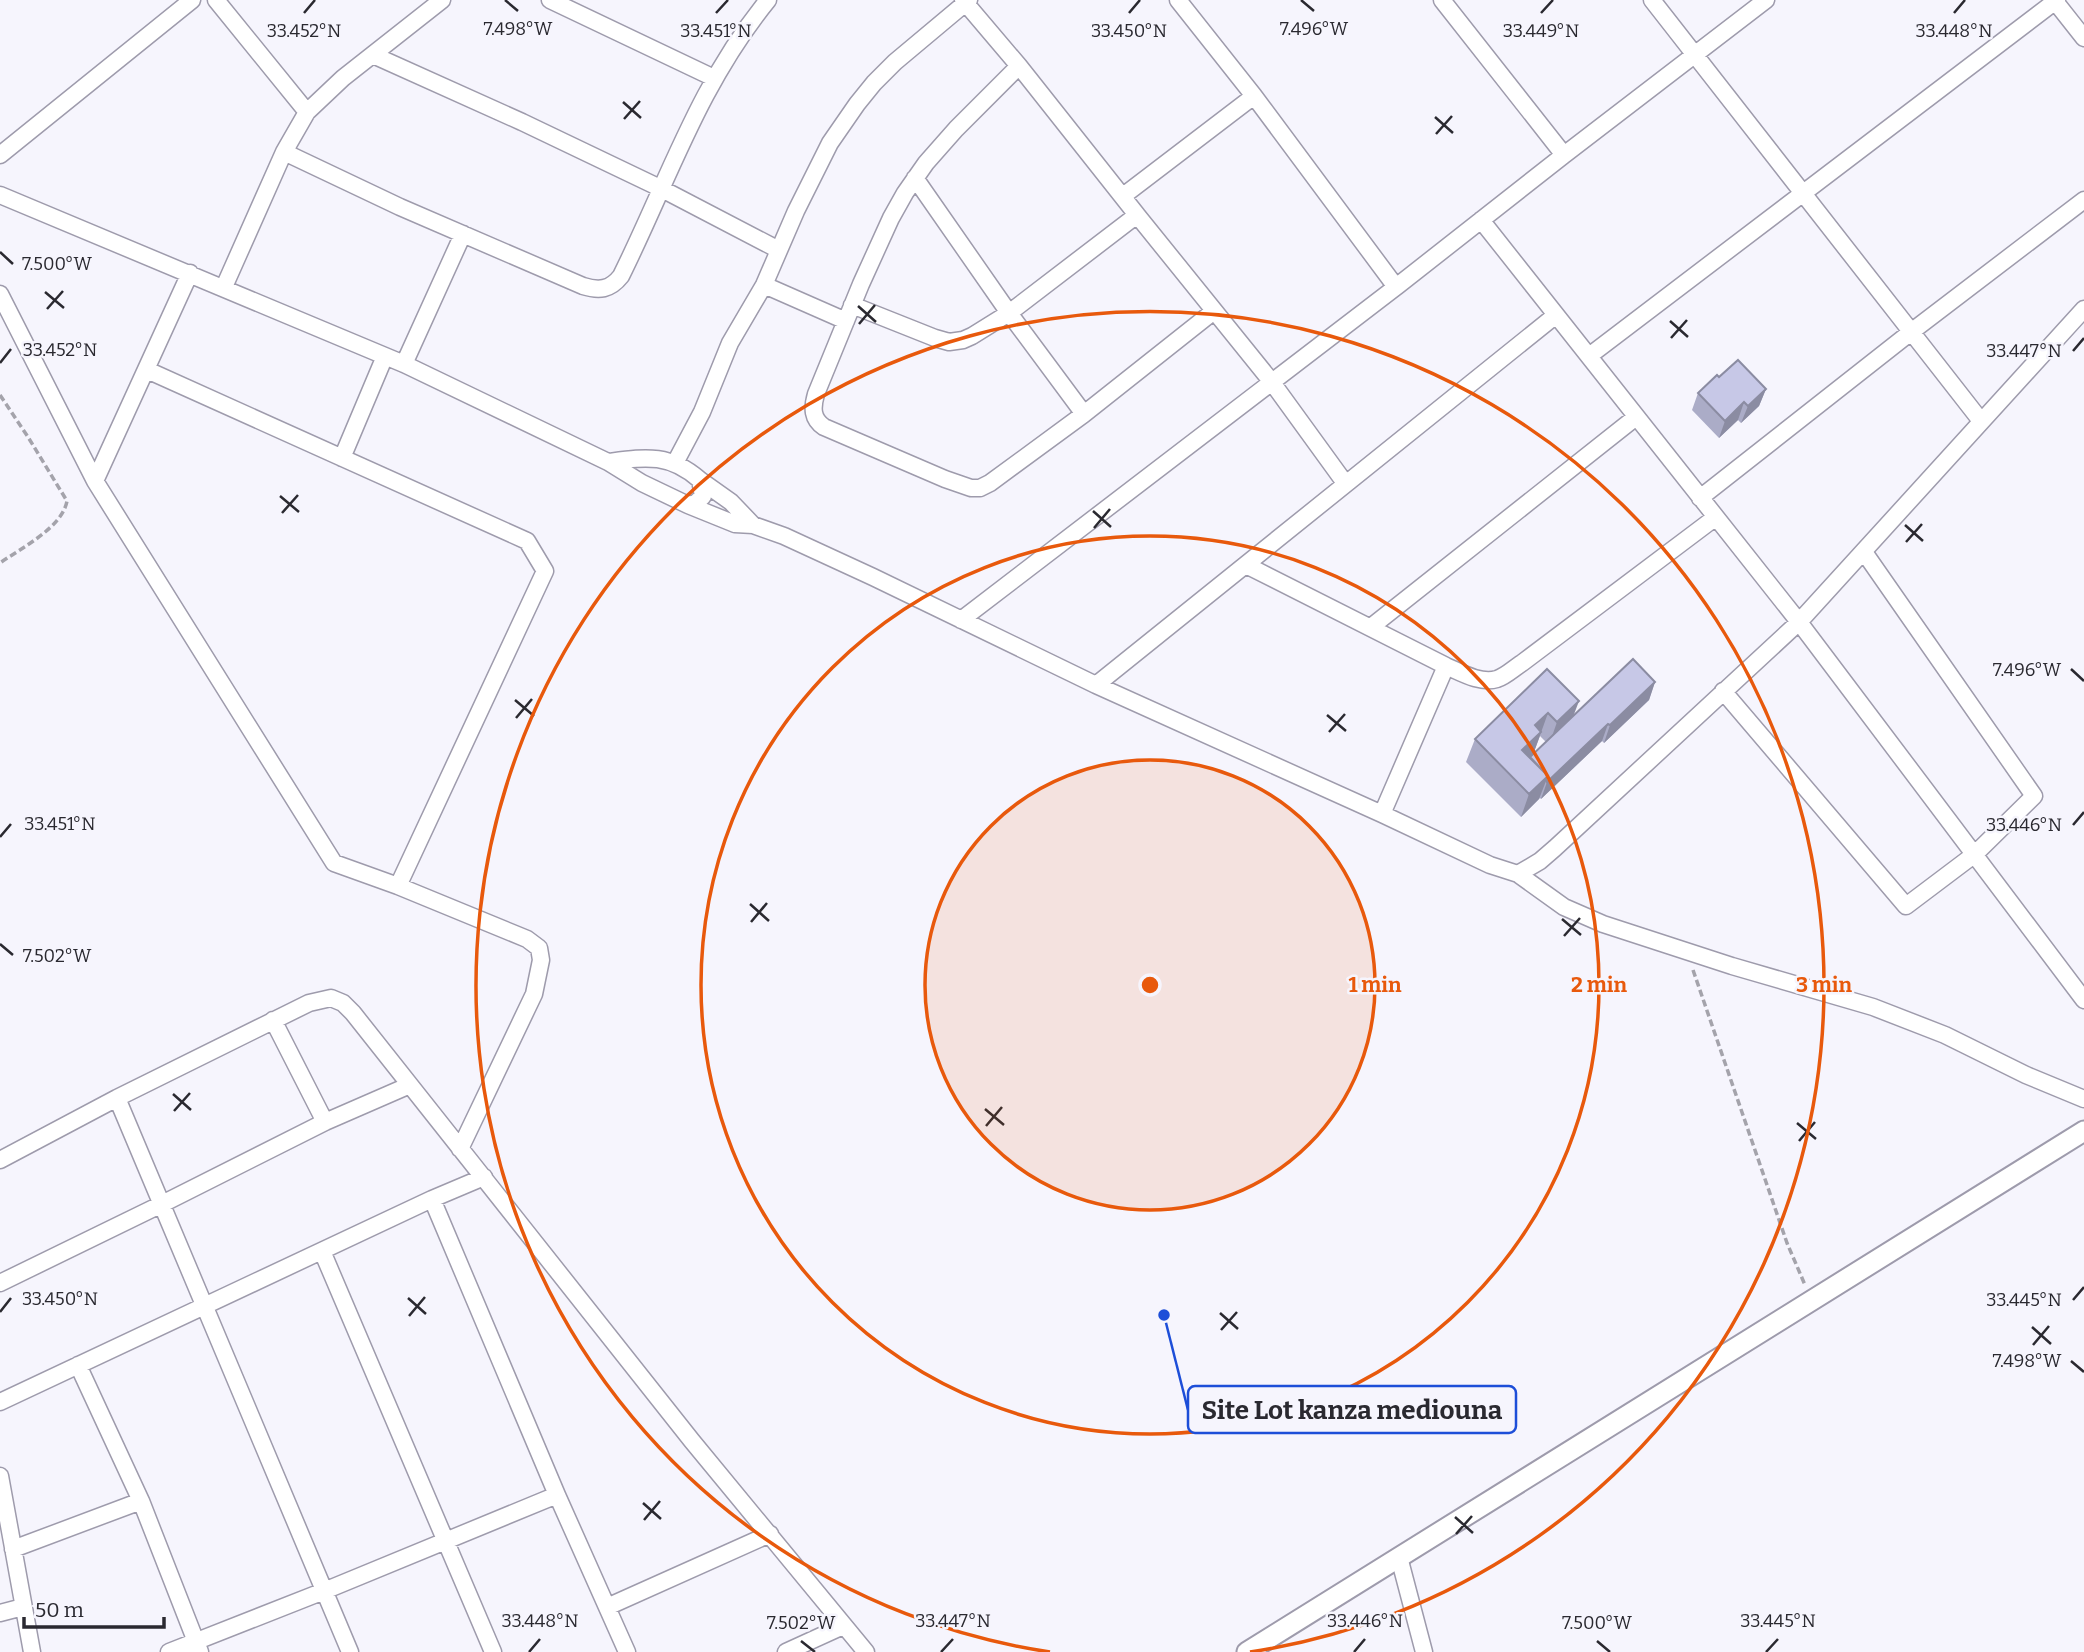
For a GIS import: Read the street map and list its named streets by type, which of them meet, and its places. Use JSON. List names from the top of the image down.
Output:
{
  "places": ["Site Lot kanza mediouna"],
  "scale_bar": "50 m",
  "coordinates": [
    "7.498°W",
    "7.496°W",
    "33.452°N",
    "33.451°N",
    "33.450°N",
    "33.449°N",
    "33.448°N",
    "7.500°W",
    "33.447°N",
    "33.446°N",
    "7.502°W",
    "33.445°N"
  ],
  "rings": ["1 min", "2 min", "3 min"]
}
